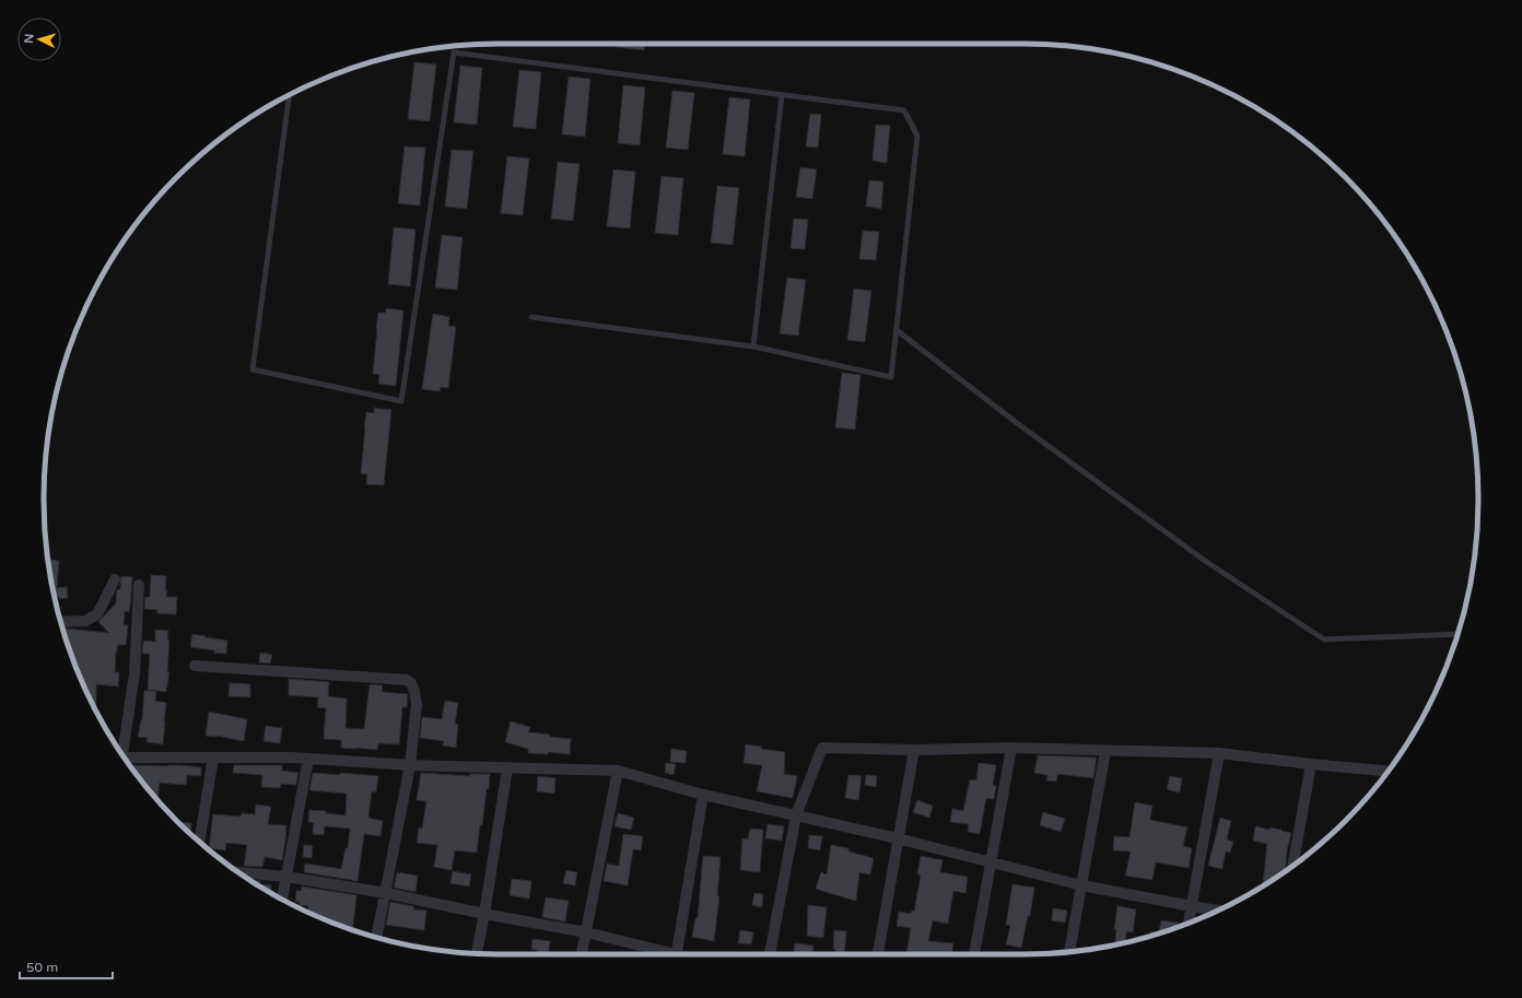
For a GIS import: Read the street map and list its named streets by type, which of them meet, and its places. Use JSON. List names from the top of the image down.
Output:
{
  "scale_bar": "50 m",
  "north": "left"
}
